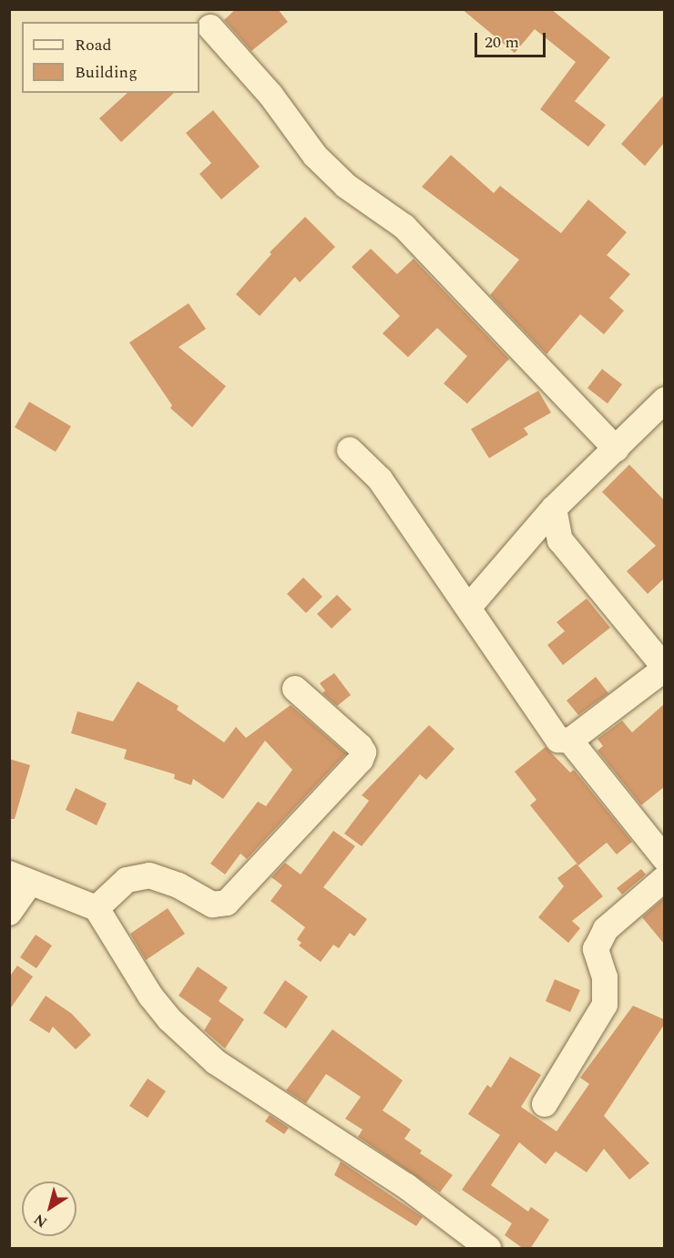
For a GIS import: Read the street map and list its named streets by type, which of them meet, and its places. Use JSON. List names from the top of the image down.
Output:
{
  "legend": ["Road", "Building"],
  "scale_bar": "20 m",
  "north": "bottom left"
}
